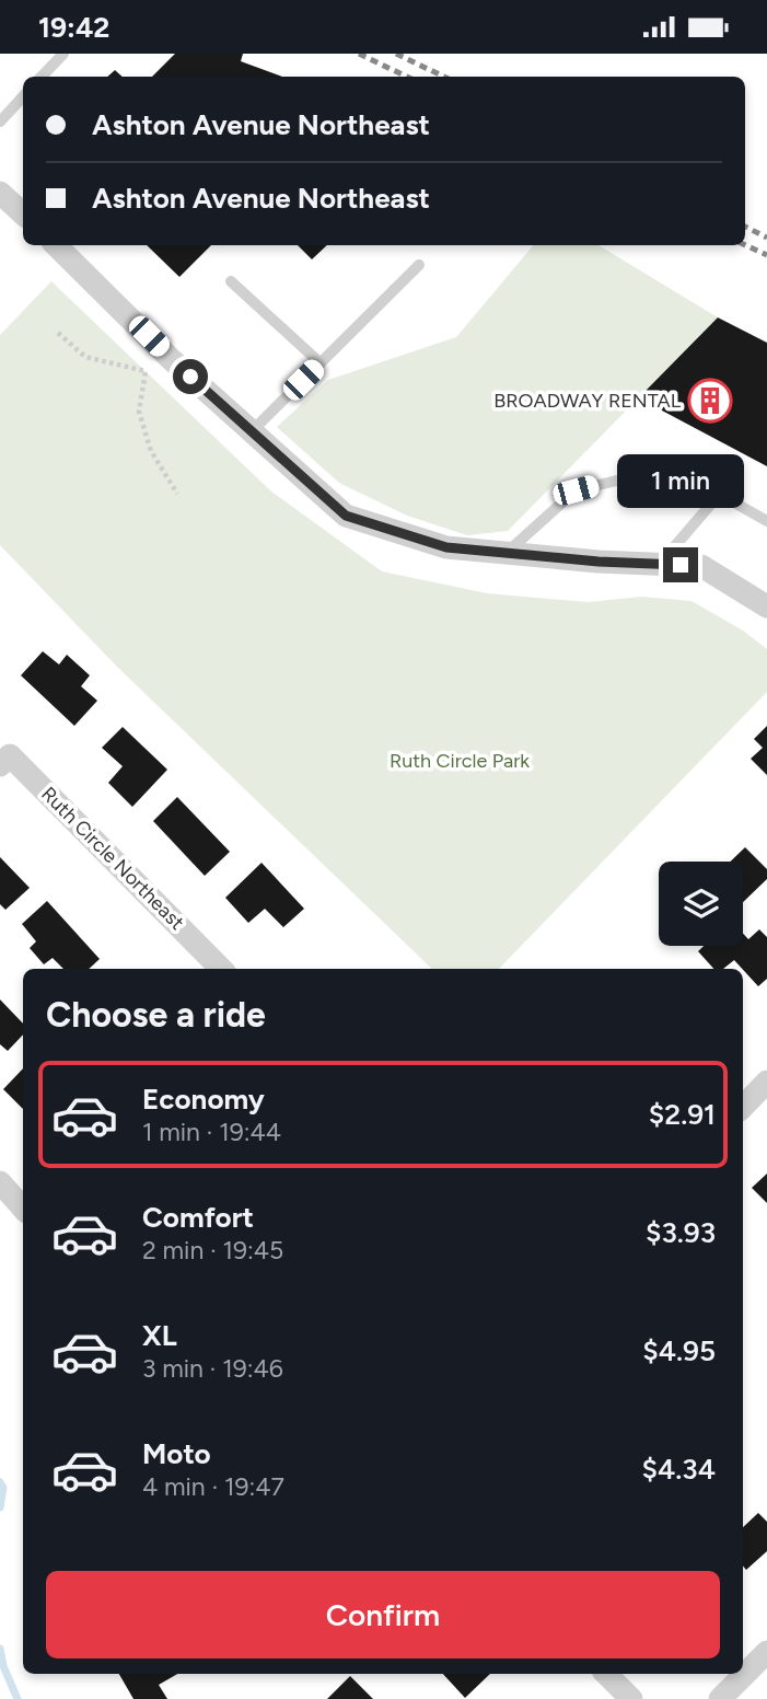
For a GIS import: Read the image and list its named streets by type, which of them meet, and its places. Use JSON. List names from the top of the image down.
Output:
{
  "streets": {
    "street": ["Ruth Circle Northeast"]
  },
  "parks": ["Ruth Circle Park"],
  "places": {
    "building": ["BROADWAY RENTAL"]
  },
  "page": {
    "status": "19:42",
    "banner": ["Ashton Avenue Northeast", "Ashton Avenue Northeast"],
    "bubble": "1 min",
    "heading": "Choose a ride",
    "list": [
      {
        "name": "Economy",
        "note": "1 min · 19:44",
        "value": "$2.91"
      },
      {
        "name": "Comfort",
        "note": "2 min · 19:45",
        "value": "$3.93"
      },
      {
        "name": "XL",
        "note": "3 min · 19:46",
        "value": "$4.95"
      },
      {
        "name": "Moto",
        "note": "4 min · 19:47",
        "value": "$4.34"
      }
    ],
    "buttons": "Confirm"
  }
}
